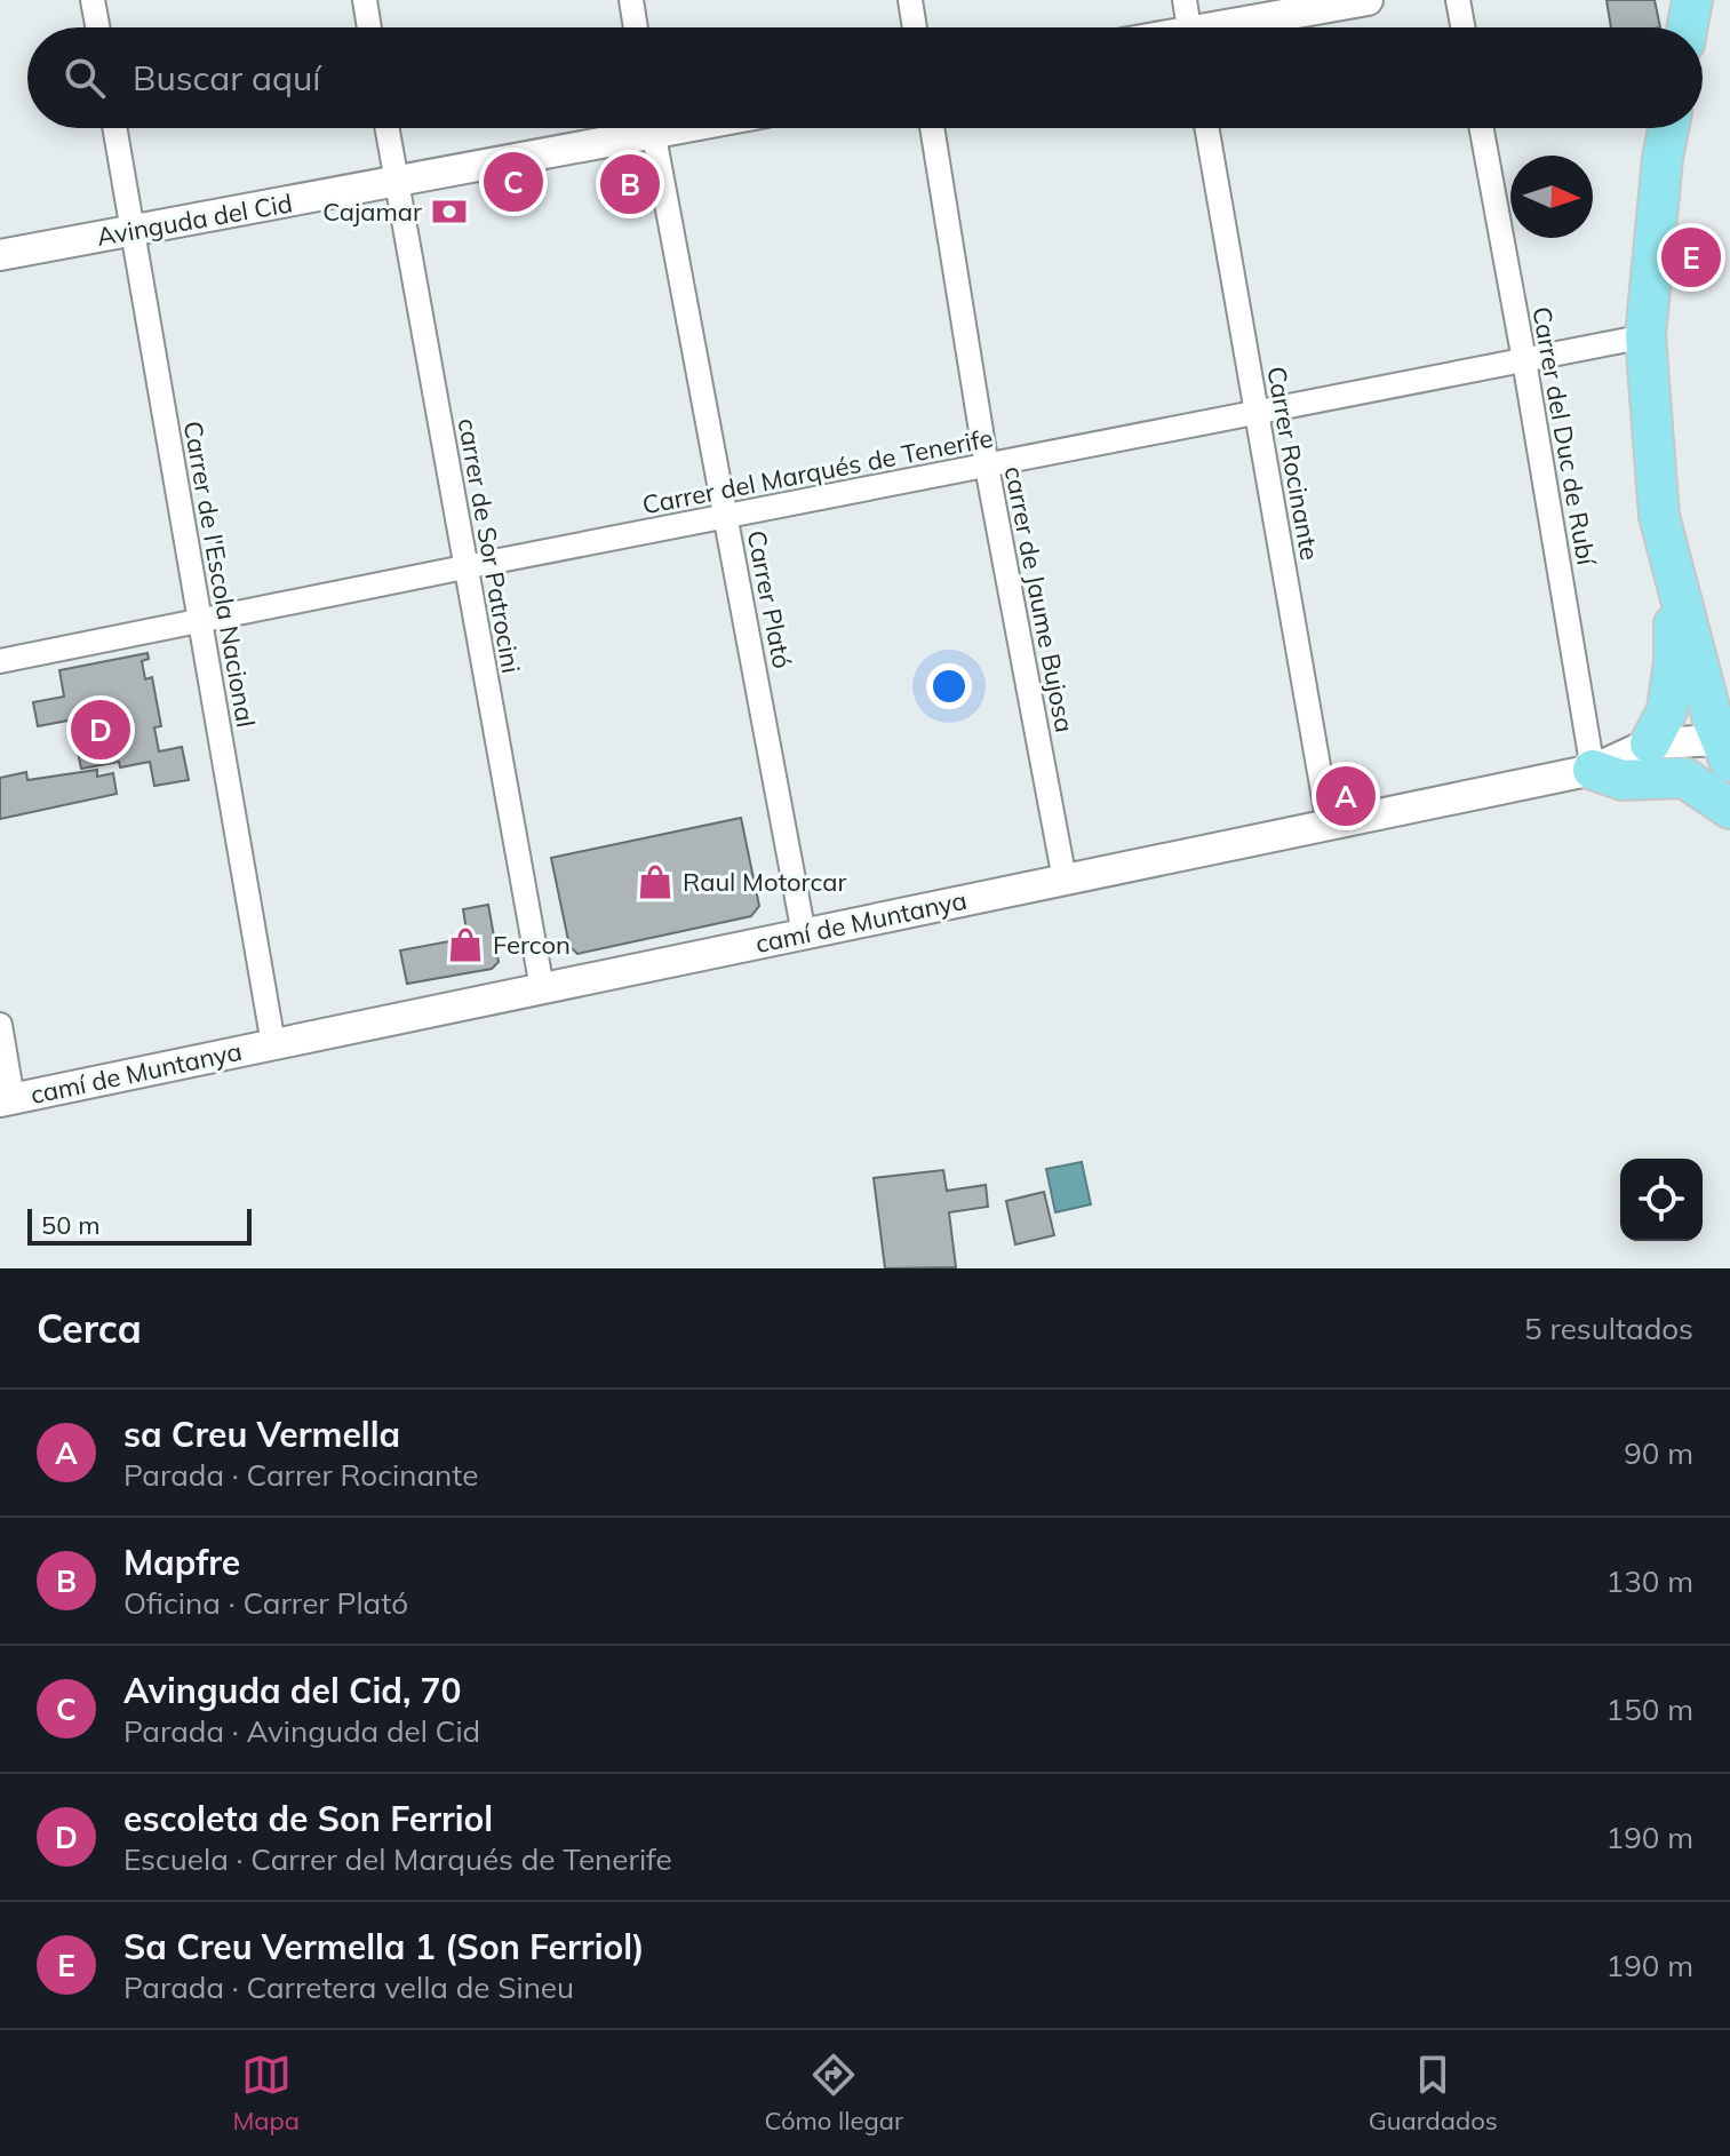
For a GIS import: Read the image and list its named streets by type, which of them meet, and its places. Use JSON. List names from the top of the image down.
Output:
{
  "streets": {
    "street": [
      "Avinguda del Cid",
      "Carrer del Duc de Rubí",
      "Carrer Rocinante",
      "Carrer del Marqués de Tenerife",
      "carrer de Sor Patrocini",
      "Carrer de l'Escola Nacional",
      "Carrer Plató",
      "carrer de Jaume Bujosa",
      "camí de Muntanya"
    ]
  },
  "crossings": [
    ["Avinguda del Cid", "carrer de Sor Patrocini"],
    ["Avinguda del Cid", "Carrer de l'Escola Nacional"],
    ["Carrer del Duc de Rubí", "Carrer del Marqués de Tenerife"],
    ["Carrer del Duc de Rubí", "camí de Muntanya"],
    ["Carrer Rocinante", "Carrer del Marqués de Tenerife"],
    ["Carrer Rocinante", "camí de Muntanya"],
    ["Carrer del Marqués de Tenerife", "carrer de Sor Patrocini"],
    ["Carrer del Marqués de Tenerife", "Carrer de l'Escola Nacional"],
    ["Carrer del Marqués de Tenerife", "Carrer Plató"],
    ["Carrer del Marqués de Tenerife", "carrer de Jaume Bujosa"],
    ["carrer de Sor Patrocini", "camí de Muntanya"],
    ["Carrer de l'Escola Nacional", "camí de Muntanya"],
    ["Carrer Plató", "camí de Muntanya"],
    ["carrer de Jaume Bujosa", "camí de Muntanya"]
  ],
  "places": {
    "bank": ["Cajamar"],
    "shop": ["Raul Motorcar", "Fercon"]
  },
  "scale_bar": "50 m",
  "north": "right",
  "page": {
    "search": "Buscar aquí",
    "pins": [
      "C",
      "B",
      "E",
      "D",
      "A"
    ],
    "scale": "50 m",
    "heading": ["Cerca", "5 resultados"],
    "list": [
      {
        "mark": "A",
        "name": "sa Creu Vermella",
        "note": "Parada · Carrer Rocinante",
        "value": "90 m"
      },
      {
        "mark": "B",
        "name": "Mapfre",
        "note": "Oficina · Carrer Plató",
        "value": "130 m"
      },
      {
        "mark": "C",
        "name": "Avinguda del Cid, 70",
        "note": "Parada · Avinguda del Cid",
        "value": "150 m"
      },
      {
        "mark": "D",
        "name": "escoleta de Son Ferriol",
        "note": "Escuela · Carrer del Marqués de Tenerife",
        "value": "190 m"
      },
      {
        "mark": "E",
        "name": "Sa Creu Vermella 1 (Son Ferriol)",
        "note": "Parada · Carretera vella de Sineu",
        "value": "190 m"
      }
    ],
    "nav": ["Mapa", "Cómo llegar", "Guardados"]
  }
}
